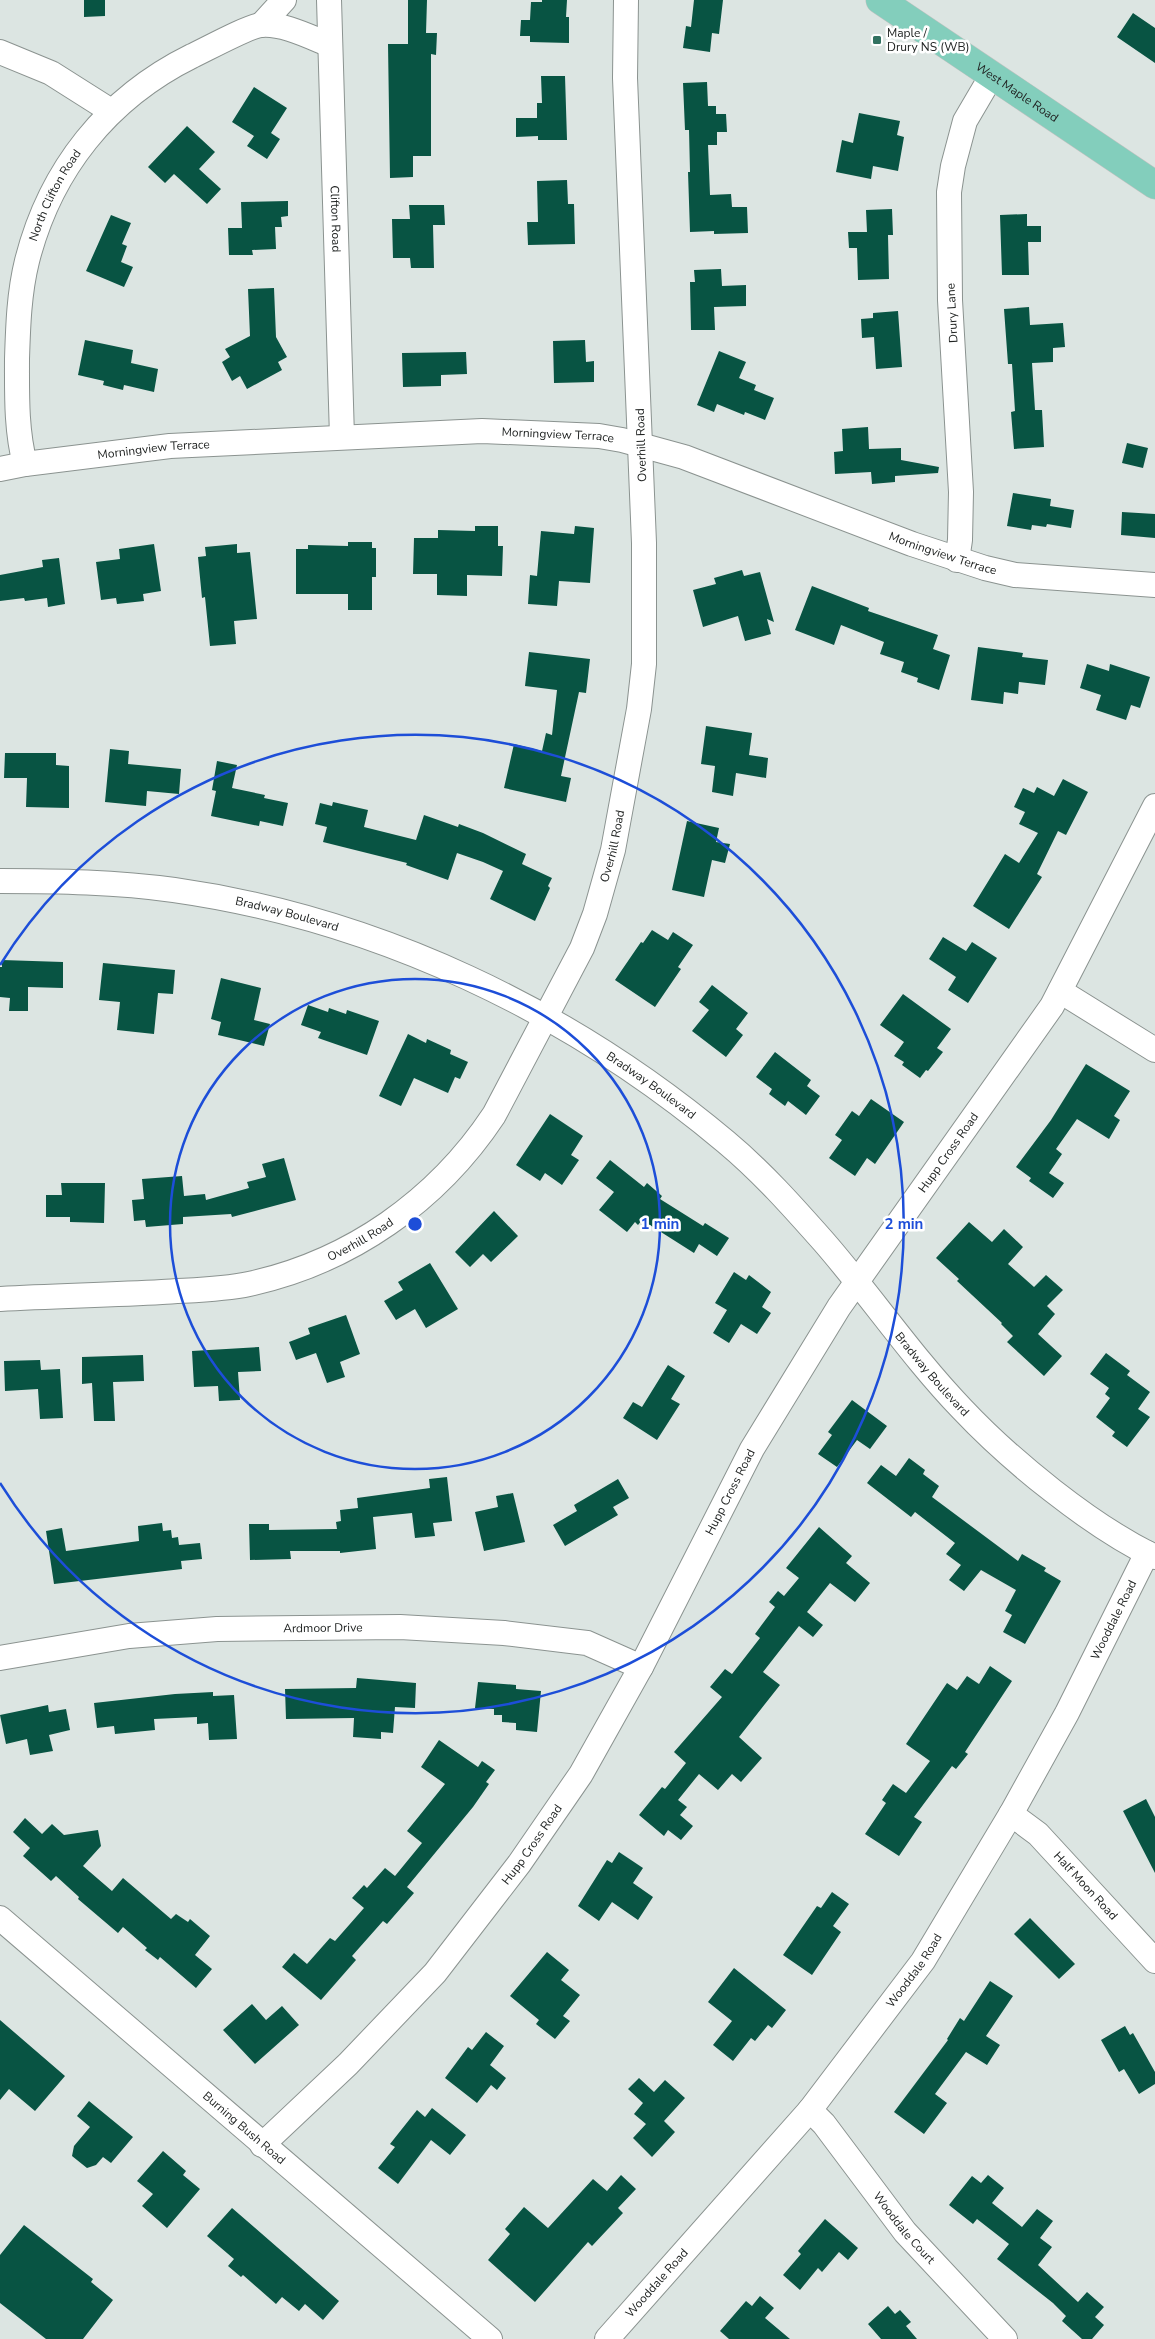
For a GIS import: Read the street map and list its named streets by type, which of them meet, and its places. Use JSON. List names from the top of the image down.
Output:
{
  "streets": {
    "main road": ["West Maple Road"],
    "street": [
      "North Clifton Road",
      "Clifton Road",
      "Drury Lane",
      "Morningview Terrace",
      "Overhill Road",
      "Bradway Boulevard",
      "Hupp Cross Road",
      "Wooddale Road",
      "Ardmoor Drive",
      "Half Moon Road",
      "Burning Bush Road",
      "Wooddale Court"
    ]
  },
  "crossings": [
    ["West Maple Road", "Drury Lane"],
    ["North Clifton Road", "Morningview Terrace"],
    ["Clifton Road", "Morningview Terrace"],
    ["Drury Lane", "Morningview Terrace"],
    ["Morningview Terrace", "Overhill Road"],
    ["Overhill Road", "Bradway Boulevard"],
    ["Bradway Boulevard", "Hupp Cross Road"],
    ["Bradway Boulevard", "Wooddale Road"],
    ["Hupp Cross Road", "Ardmoor Drive"],
    ["Hupp Cross Road", "Burning Bush Road"],
    ["Wooddale Road", "Half Moon Road"],
    ["Wooddale Road", "Wooddale Court"]
  ],
  "places": {
    "transit": ["Maple / Drury NS (WB)"]
  },
  "rings": ["1 min", "2 min"]
}
